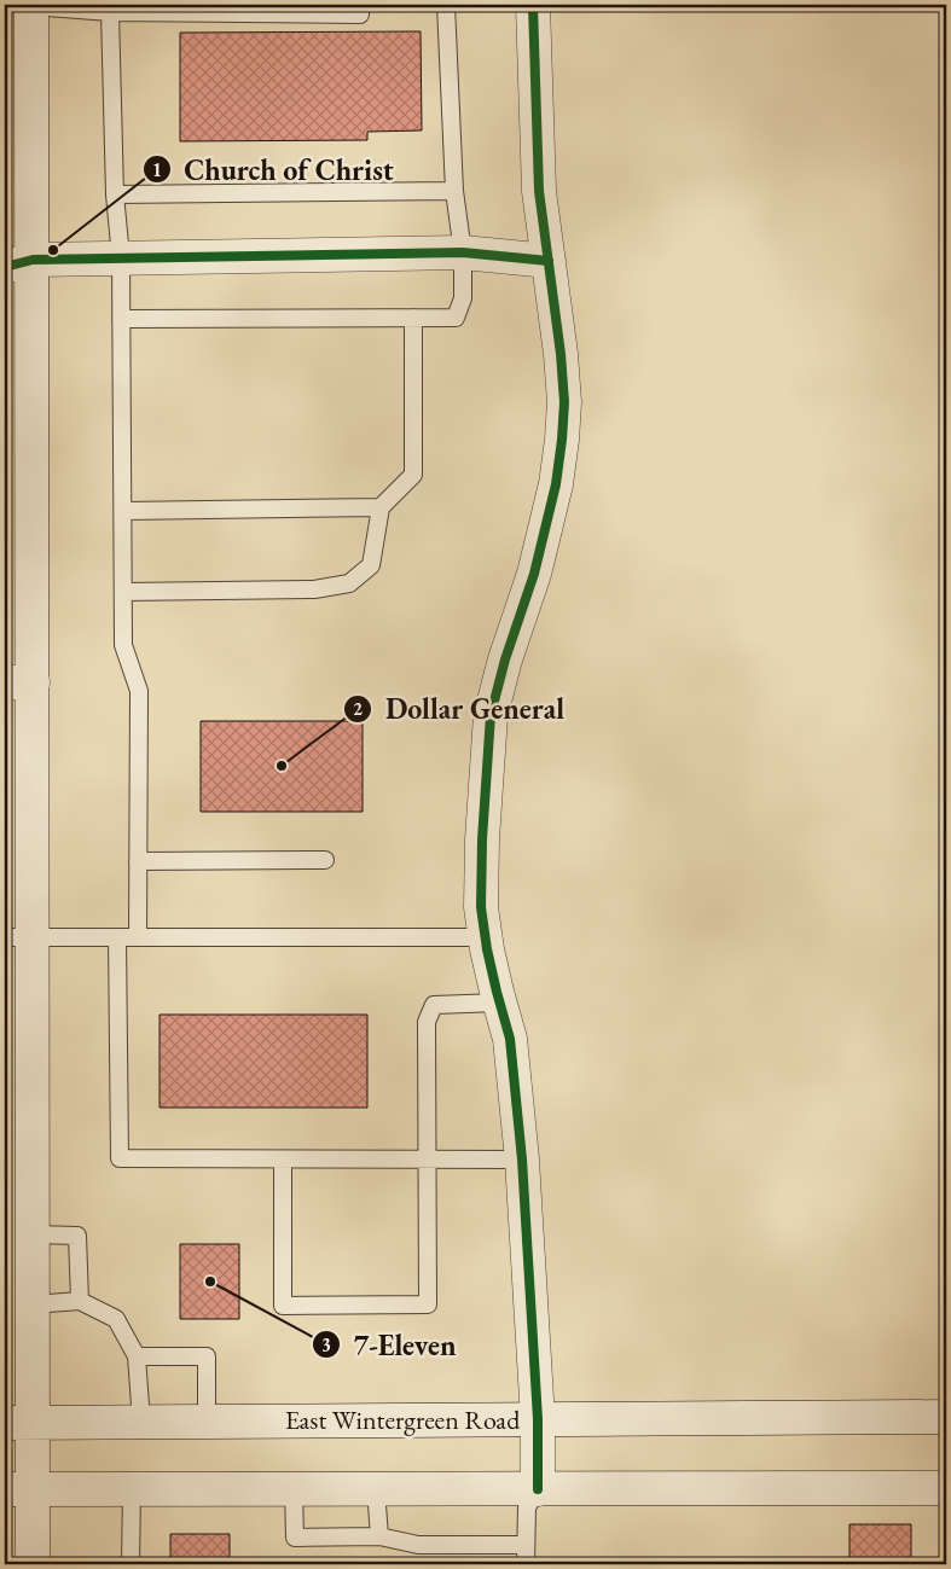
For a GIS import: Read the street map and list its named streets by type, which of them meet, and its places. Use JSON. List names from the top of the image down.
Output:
{
  "streets": {
    "main road": ["East Wintergreen Road"]
  },
  "places": ["Church of Christ", "Dollar General", "7-Eleven"]
}
